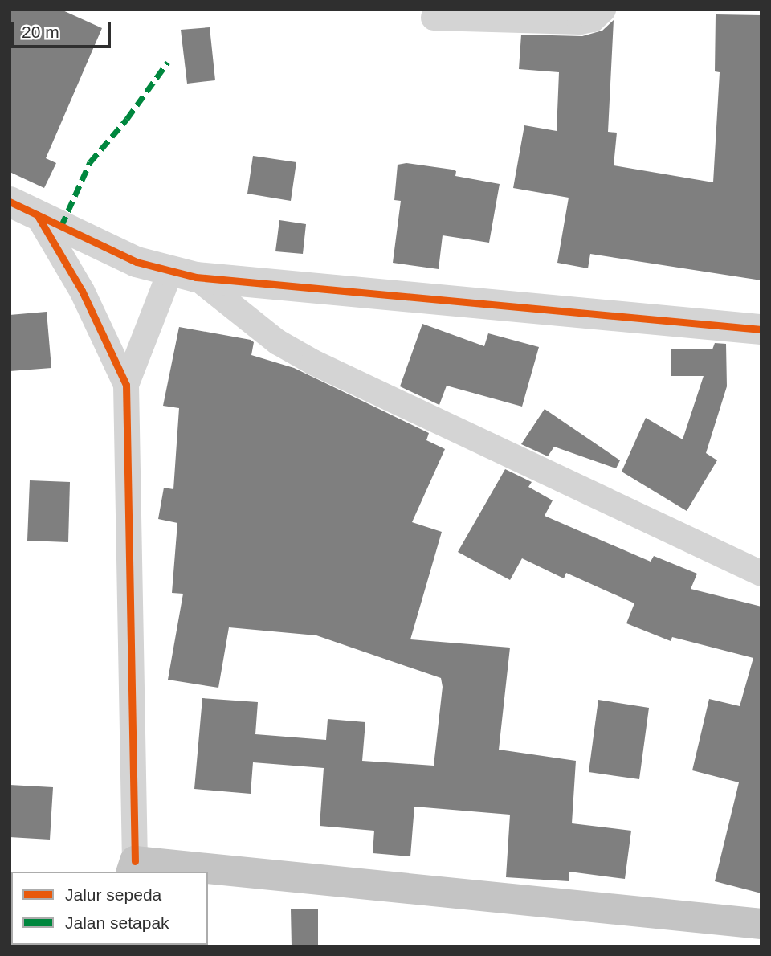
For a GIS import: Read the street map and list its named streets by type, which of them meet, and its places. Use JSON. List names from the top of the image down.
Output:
{
  "legend": ["Jalur sepeda", "Jalan setapak"],
  "scale_bar": "20 m"
}
